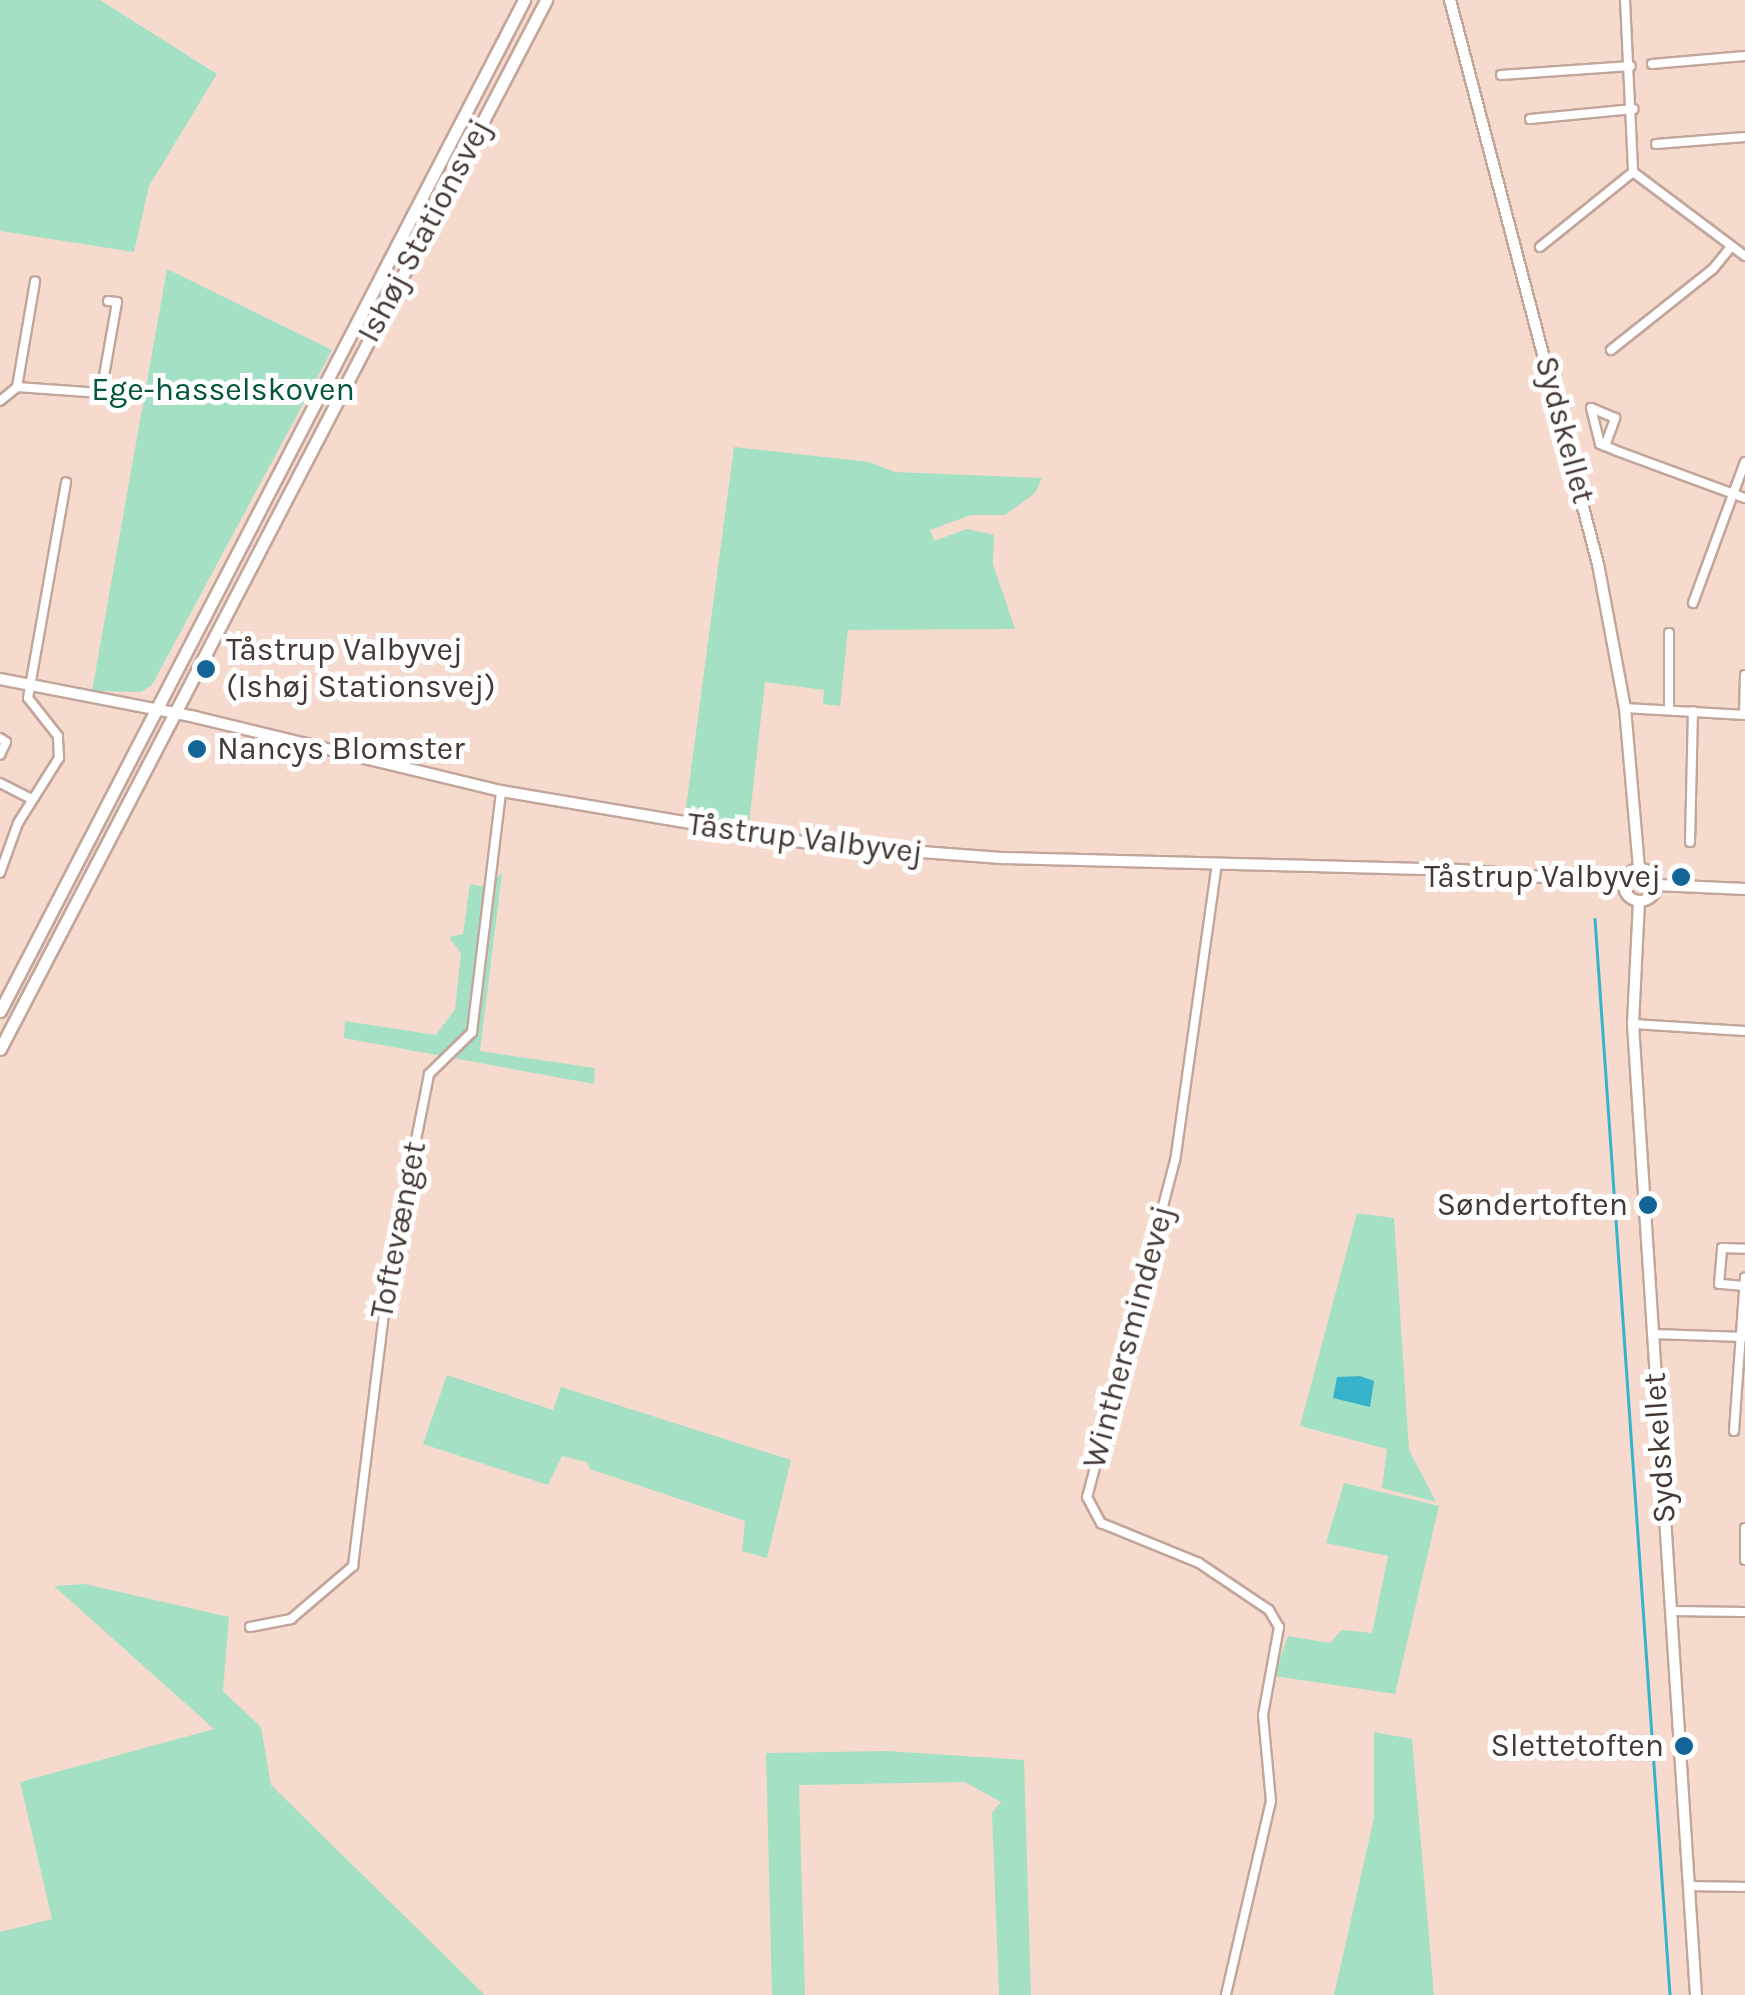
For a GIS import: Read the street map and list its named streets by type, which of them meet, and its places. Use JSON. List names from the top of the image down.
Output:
{
  "streets": {
    "main road": ["Ishøj Stationsvej"],
    "street": [
      "Sydskellet",
      "Tåstrup Valbyvej",
      "Toftevænget",
      "Winthersmindevej"
    ]
  },
  "crossings": [
    ["Ishøj Stationsvej", "Tåstrup Valbyvej"],
    ["Tåstrup Valbyvej", "Toftevænget"],
    ["Tåstrup Valbyvej", "Winthersmindevej"]
  ],
  "parks": ["Ege-hasselskoven"],
  "places": [
    "Tåstrup Valbyvej (Ishøj Stationsvej)",
    "Nancys Blomster",
    "Tåstrup Valbyvej",
    "Søndertoften",
    "Slettetoften"
  ]
}
